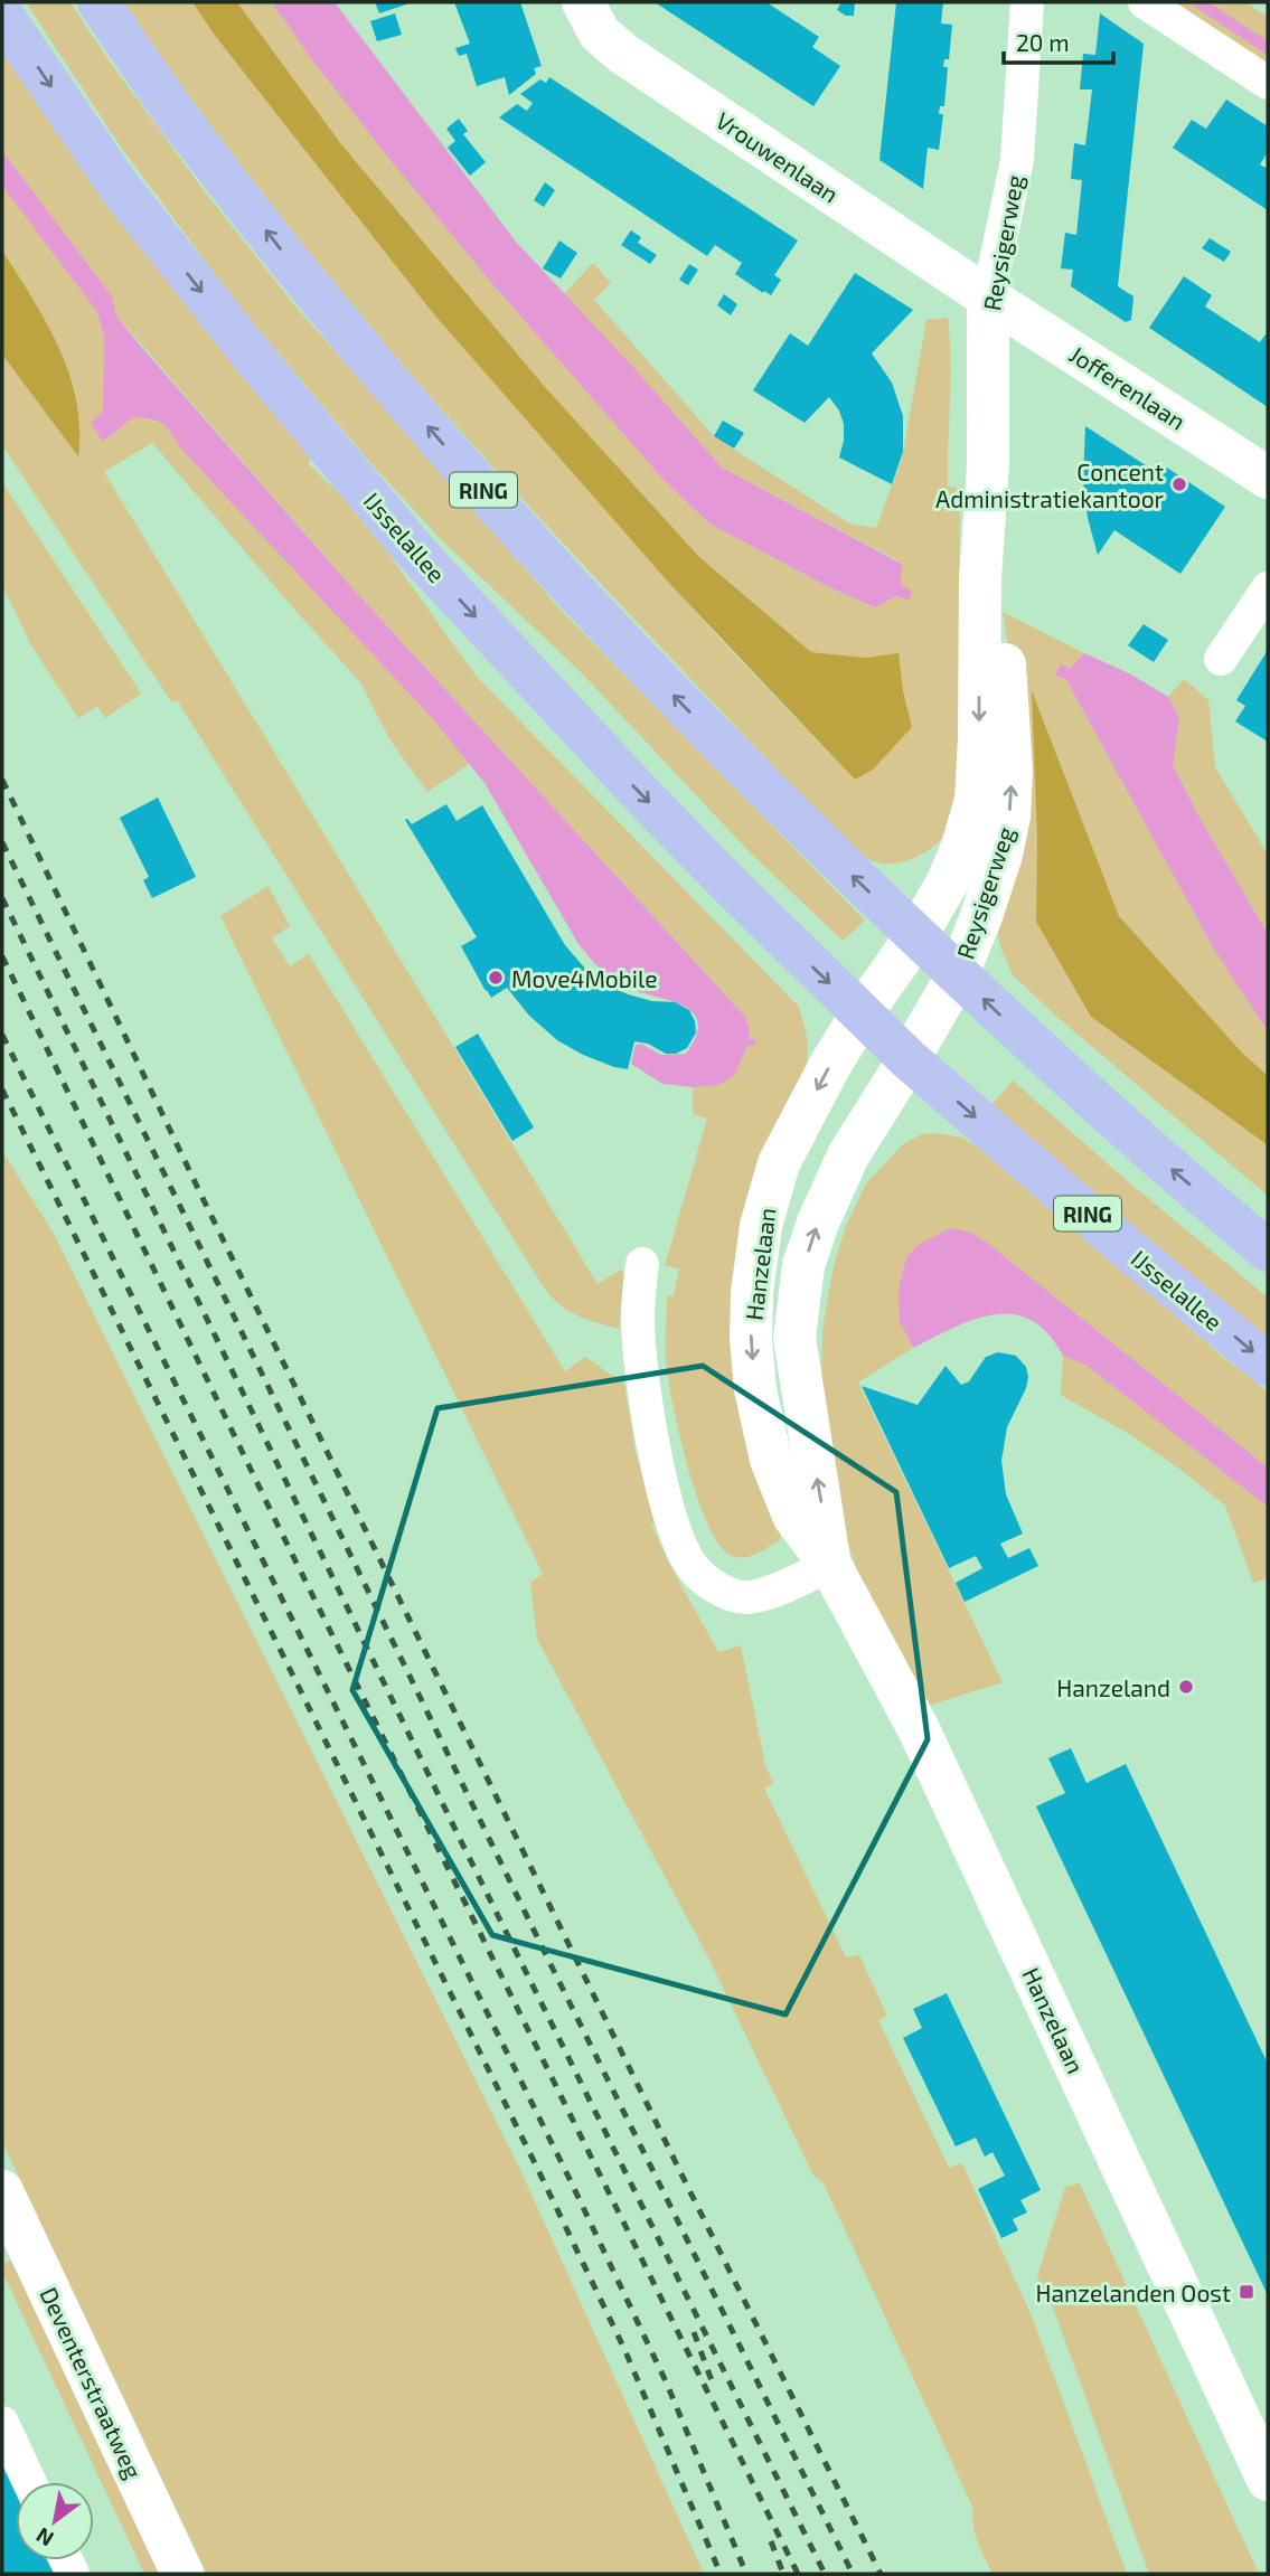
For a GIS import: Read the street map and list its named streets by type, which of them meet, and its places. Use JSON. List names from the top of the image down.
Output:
{
  "streets": {
    "main road": ["RING", "IJsselallee"],
    "street": [
      "Vrouwenlaan",
      "Reysigerweg",
      "Jofferenlaan",
      "Hanzelaan",
      "Deventerstraatweg"
    ]
  },
  "crossings": [
    ["Vrouwenlaan", "Reysigerweg"],
    ["Vrouwenlaan", "Jofferenlaan"],
    ["Reysigerweg", "Jofferenlaan"],
    ["Reysigerweg", "RING"],
    ["IJsselallee", "Hanzelaan"]
  ],
  "places": {
    "other": ["Concent Administratiekantoor", "Move4Mobile", "Hanzeland"],
    "transit": ["Hanzelanden Oost"]
  },
  "scale_bar": "20 m",
  "north": "bottom left"
}
